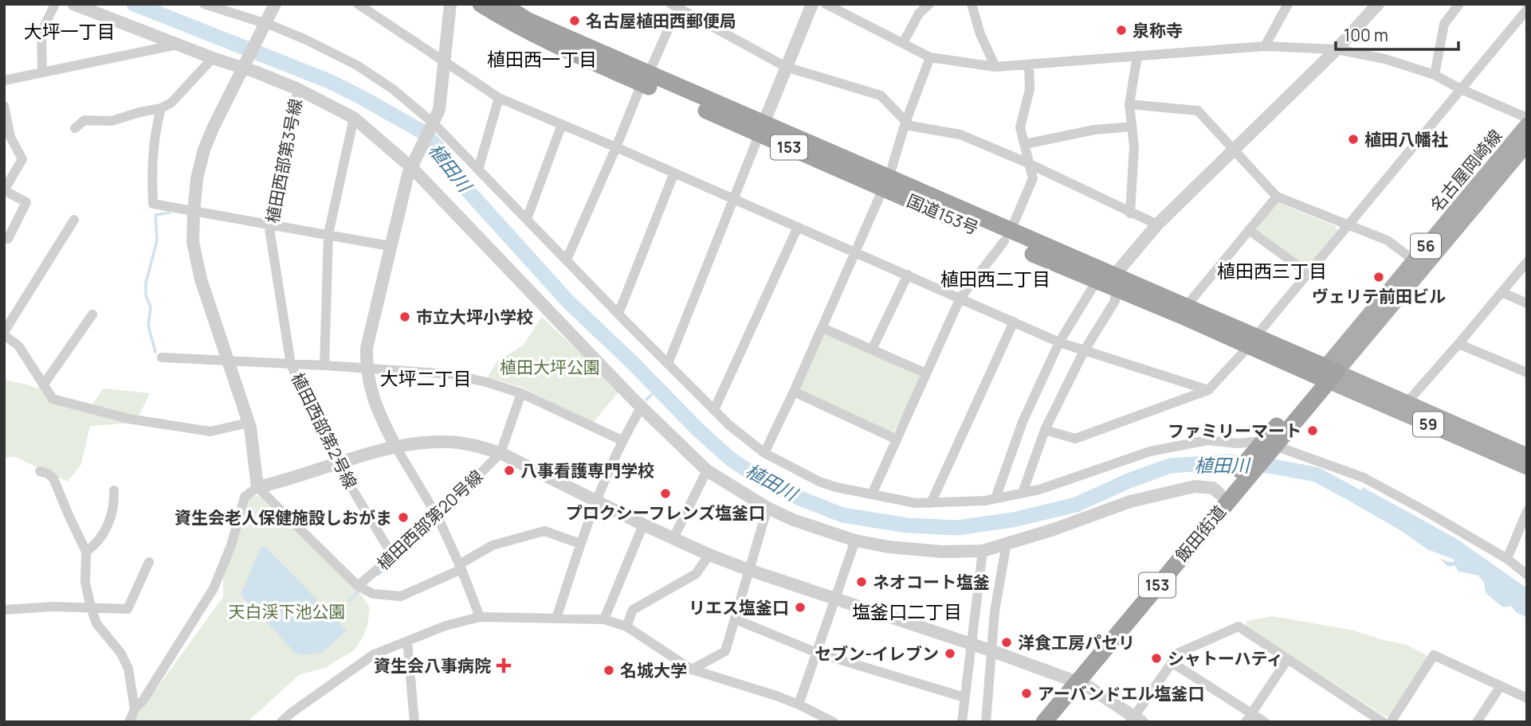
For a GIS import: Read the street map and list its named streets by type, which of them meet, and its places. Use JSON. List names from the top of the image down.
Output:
{
  "streets": {
    "highway": ["153", "国道153号", "飯田街道"],
    "main road": ["名古屋岡崎線", "56", "59"],
    "street": ["植田西部第3号線", "植田西部第2号線", "植田西部第20号線"]
  },
  "crossings": [
    ["植田西部第3号線", "植田西部第2号線"],
    ["名古屋岡崎線", "国道153号"],
    ["名古屋岡崎線", "59"],
    ["名古屋岡崎線", "飯田街道"],
    ["国道153号", "59"],
    ["国道153号", "飯田街道"],
    ["59", "飯田街道"],
    ["植田西部第2号線", "植田西部第20号線"]
  ],
  "districts": [
    "大坪一丁目",
    "植田西一丁目",
    "植田西三丁目",
    "植田西二丁目",
    "大坪二丁目",
    "塩釜口二丁目"
  ],
  "water": ["植田川"],
  "parks": ["植田大坪公園", "天白渓下池公園"],
  "places": {
    "other": [
      "名古屋植田西郵便局",
      "泉称寺",
      "植田八幡社",
      "ヴェリテ前田ビル",
      "市立大坪小学校",
      "ファミリーマート",
      "八事看護専門学校",
      "プロクシーフレンズ塩釜口",
      "資生会老人保健施設しおがま",
      "ネオコート塩釜",
      "リエス塩釜口",
      "洋食工房パセリ",
      "セブン-イレブン",
      "シャトーハティ",
      "名城大学",
      "アーバンドエル塩釜口"
    ],
    "health": ["資生会八事病院"]
  },
  "scale_bar": "100 m"
}
